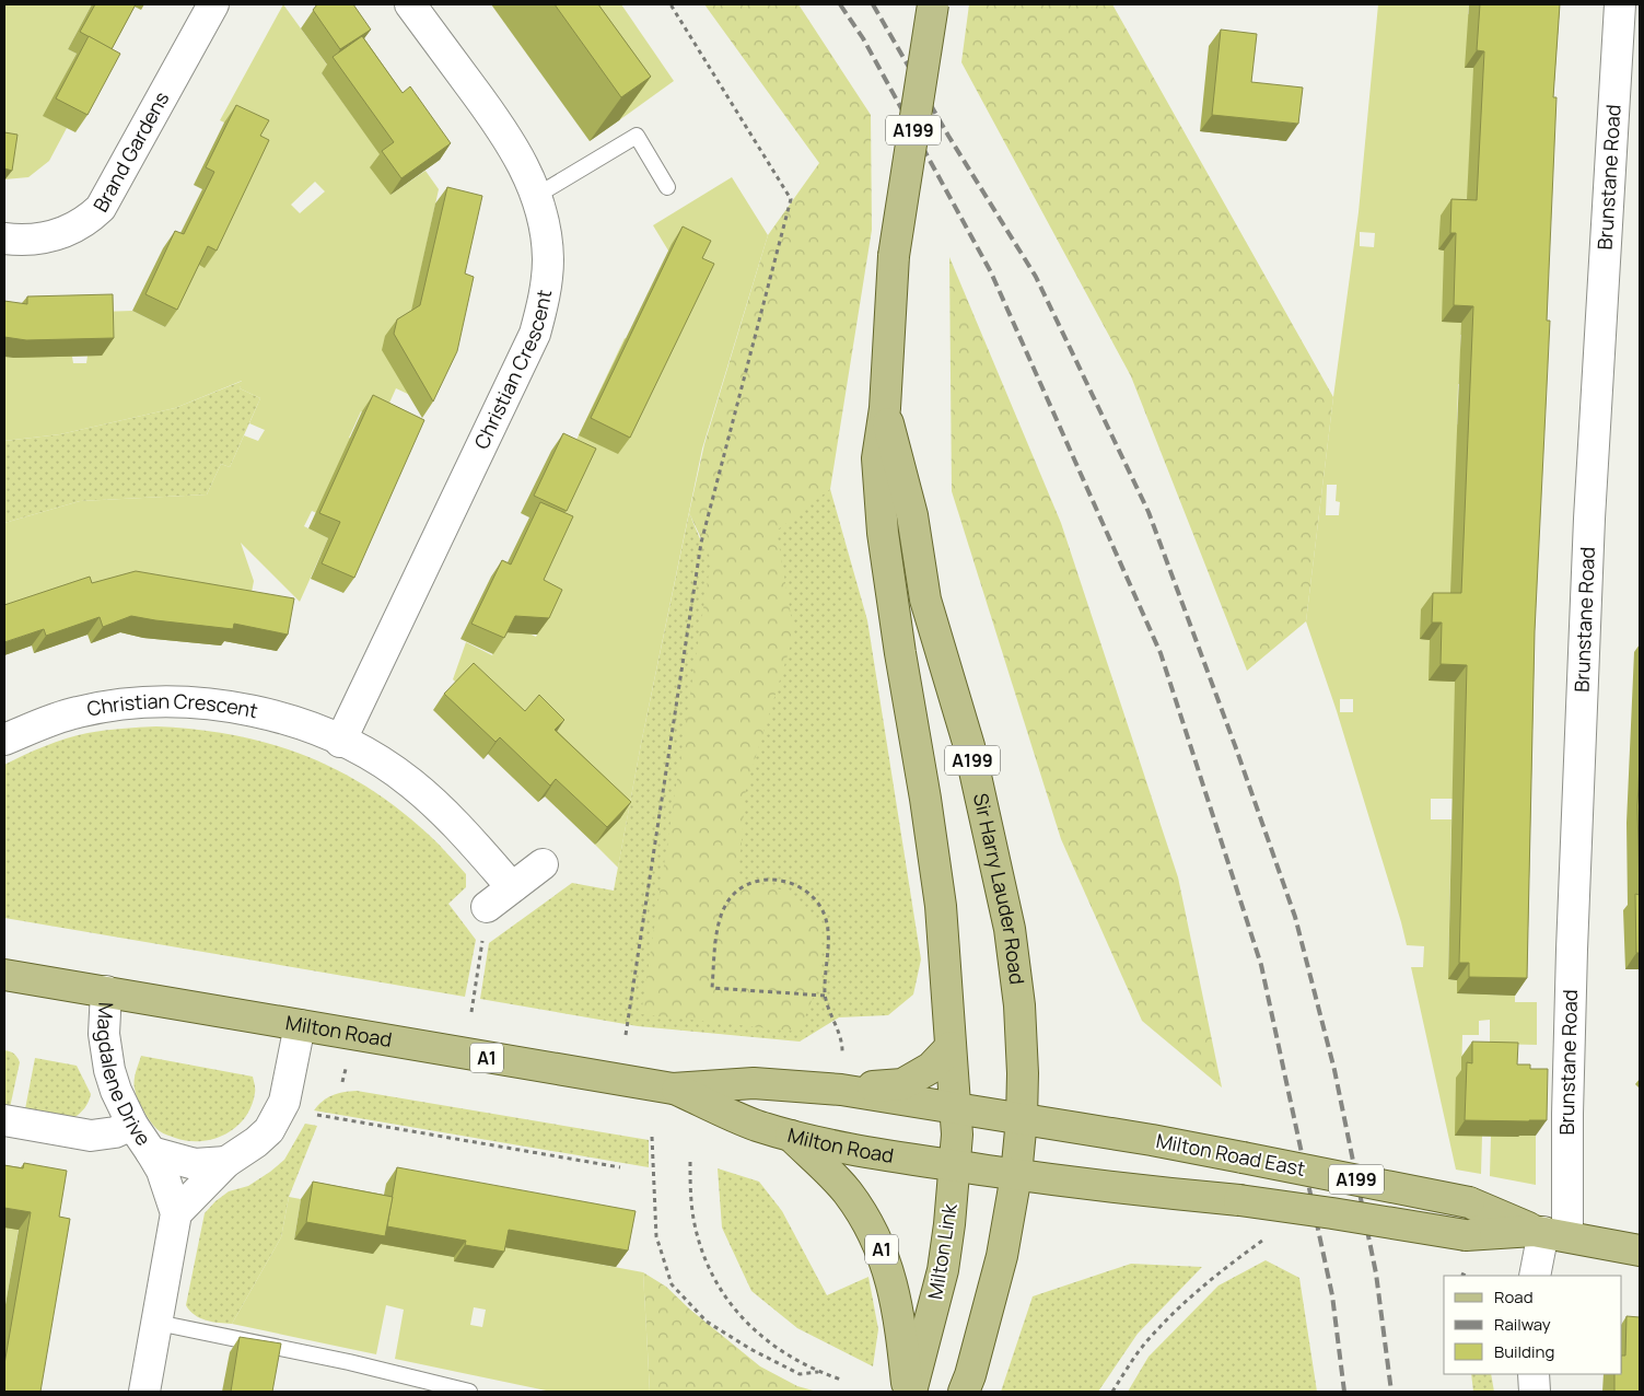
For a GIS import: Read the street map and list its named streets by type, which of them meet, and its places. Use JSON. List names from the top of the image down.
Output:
{
  "streets": {
    "main road": [
      "A199",
      "Sir Harry Lauder Road",
      "Milton Road",
      "A1",
      "Milton Road East",
      "Milton Link"
    ],
    "street": [
      "Brand Gardens",
      "Brunstane Road",
      "Christian Crescent",
      "Magdalene Drive"
    ]
  },
  "crossings": [
    ["Brunstane Road", "Milton Road East"],
    ["Sir Harry Lauder Road", "Milton Road"],
    ["Sir Harry Lauder Road", "Milton Road East"],
    ["Sir Harry Lauder Road", "Milton Link"],
    ["Milton Road", "A1"],
    ["Milton Road", "Magdalene Drive"],
    ["Milton Road", "Milton Road East"],
    ["Milton Road", "Milton Link"],
    ["A1", "Milton Link"],
    ["Milton Road East", "Milton Link"]
  ],
  "legend": ["Road", "Railway", "Building"]
}
